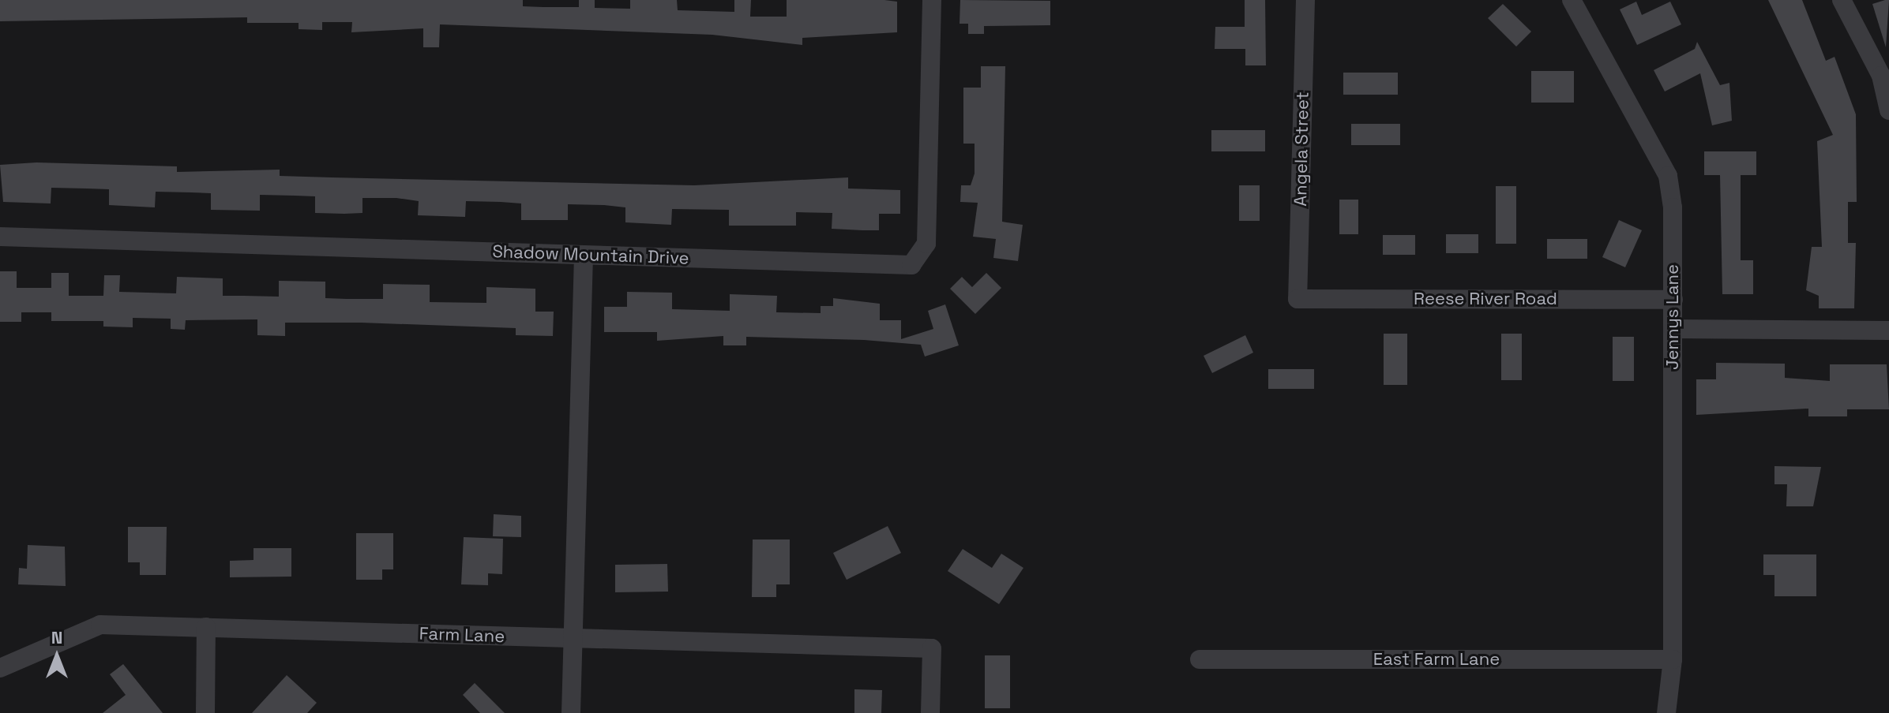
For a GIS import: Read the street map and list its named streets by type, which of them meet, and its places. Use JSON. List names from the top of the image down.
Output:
{
  "streets": {
    "street": [
      "Angela Street",
      "Shadow Mountain Drive",
      "Reese River Road",
      "Jennys Lane",
      "Farm Lane",
      "East Farm Lane"
    ]
  },
  "crossings": [
    ["Angela Street", "Reese River Road"],
    ["Reese River Road", "Jennys Lane"],
    ["Jennys Lane", "East Farm Lane"]
  ],
  "north": "top"
}
